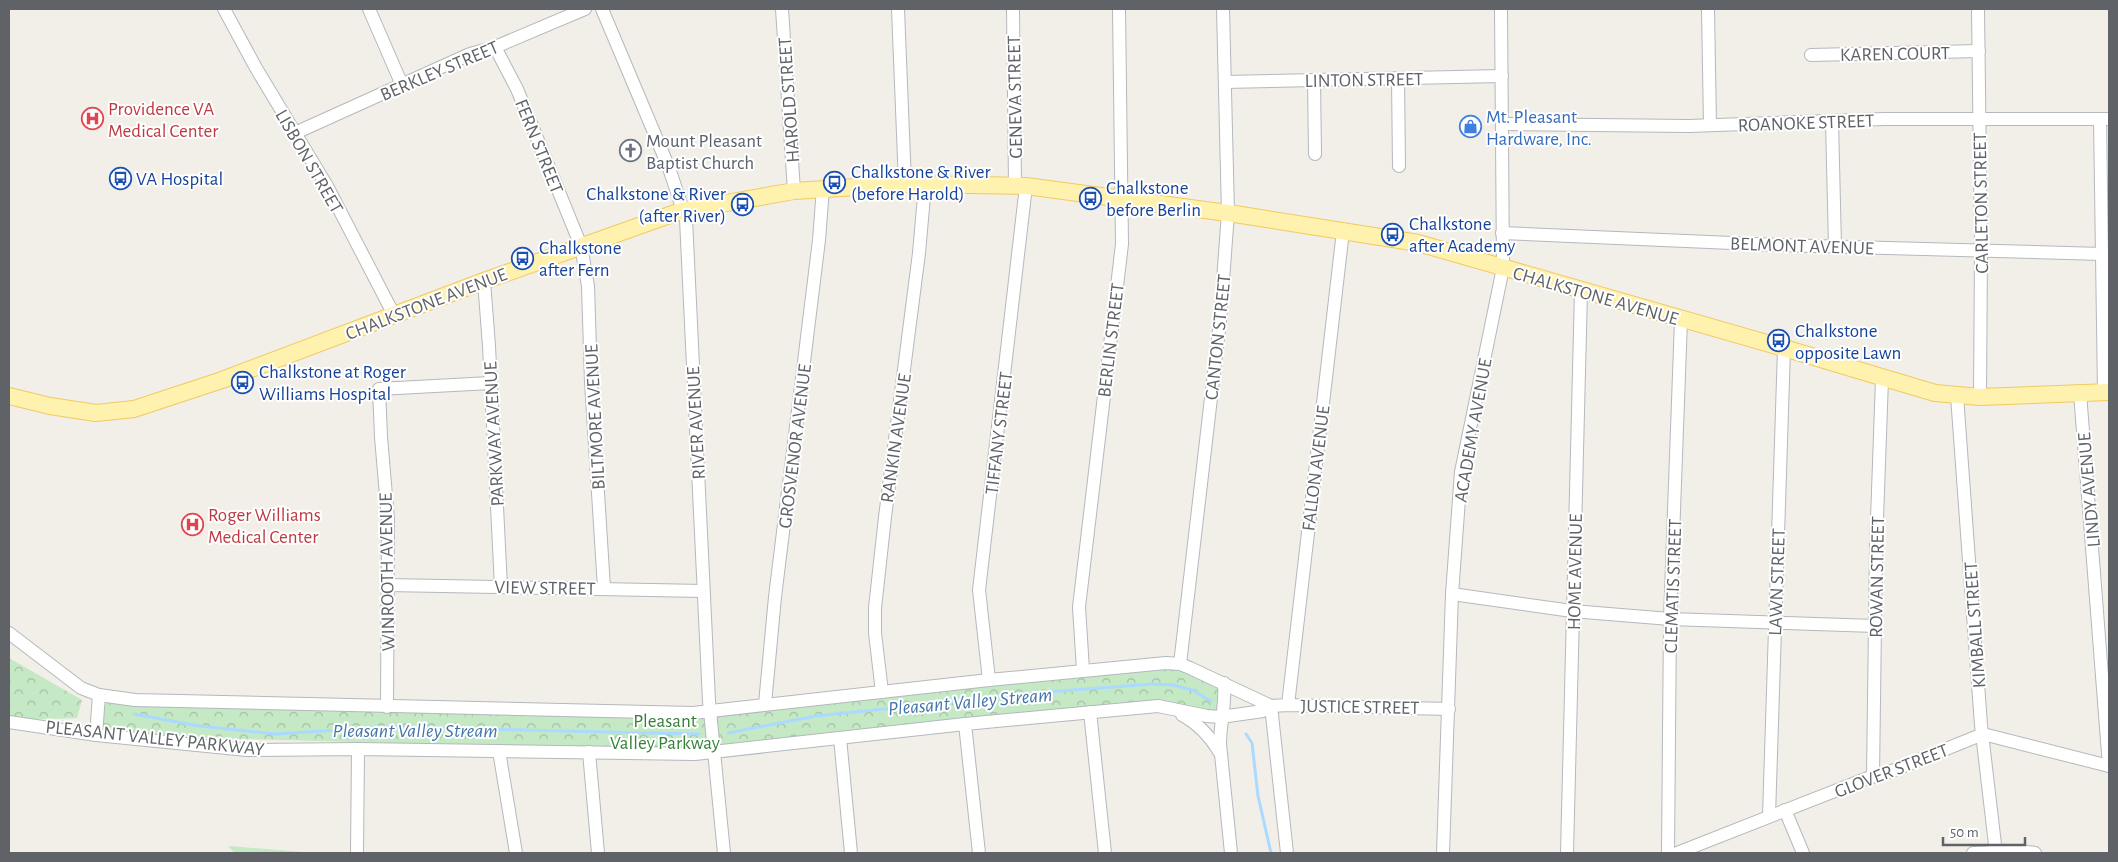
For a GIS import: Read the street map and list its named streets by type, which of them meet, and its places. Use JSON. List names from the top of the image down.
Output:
{
  "streets": {
    "main road": ["CHALKSTONE AVENUE"],
    "street": [
      "KAREN COURT",
      "BERKLEY STREET",
      "LINTON STREET",
      "GENEVA STREET",
      "HAROLD STREET",
      "ROANOKE STREET",
      "FERN STREET",
      "LISBON STREET",
      "CARLETON STREET",
      "BELMONT AVENUE",
      "CANTON STREET",
      "BERLIN STREET",
      "BILTMORE AVENUE",
      "RIVER AVENUE",
      "ACADEMY AVENUE",
      "TIFFANY STREET",
      "PARKWAY AVENUE",
      "RANKIN AVENUE",
      "GROSVENOR AVENUE",
      "FALLON AVENUE",
      "LINDY AVENUE",
      "WINROOTH AVENUE",
      "HOME AVENUE",
      "ROWAN STREET",
      "LAWN STREET",
      "CLEMATIS STREET",
      "VIEW STREET",
      "KIMBALL STREET",
      "JUSTICE STREET",
      "PLEASANT VALLEY PARKWAY",
      "GLOVER STREET"
    ]
  },
  "crossings": [
    ["KAREN COURT", "CARLETON STREET"],
    ["BERKLEY STREET", "FERN STREET"],
    ["BERKLEY STREET", "LISBON STREET"],
    ["LINTON STREET", "CANTON STREET"],
    ["LINTON STREET", "ACADEMY AVENUE"],
    ["GENEVA STREET", "CHALKSTONE AVENUE"],
    ["GENEVA STREET", "TIFFANY STREET"],
    ["HAROLD STREET", "CHALKSTONE AVENUE"],
    ["ROANOKE STREET", "CARLETON STREET"],
    ["ROANOKE STREET", "ACADEMY AVENUE"],
    ["FERN STREET", "CHALKSTONE AVENUE"],
    ["FERN STREET", "BILTMORE AVENUE"],
    ["LISBON STREET", "CHALKSTONE AVENUE"],
    ["CARLETON STREET", "BELMONT AVENUE"],
    ["CARLETON STREET", "CHALKSTONE AVENUE"],
    ["BELMONT AVENUE", "ACADEMY AVENUE"],
    ["CHALKSTONE AVENUE", "CANTON STREET"],
    ["CHALKSTONE AVENUE", "BERLIN STREET"],
    ["CHALKSTONE AVENUE", "BILTMORE AVENUE"],
    ["CHALKSTONE AVENUE", "RIVER AVENUE"],
    ["CHALKSTONE AVENUE", "ACADEMY AVENUE"],
    ["CHALKSTONE AVENUE", "TIFFANY STREET"],
    ["CHALKSTONE AVENUE", "PARKWAY AVENUE"],
    ["CHALKSTONE AVENUE", "RANKIN AVENUE"],
    ["CHALKSTONE AVENUE", "GROSVENOR AVENUE"],
    ["CHALKSTONE AVENUE", "FALLON AVENUE"],
    ["CHALKSTONE AVENUE", "LINDY AVENUE"],
    ["CHALKSTONE AVENUE", "HOME AVENUE"],
    ["CHALKSTONE AVENUE", "ROWAN STREET"],
    ["CHALKSTONE AVENUE", "LAWN STREET"],
    ["CHALKSTONE AVENUE", "CLEMATIS STREET"],
    ["CHALKSTONE AVENUE", "KIMBALL STREET"],
    ["CANTON STREET", "PLEASANT VALLEY PARKWAY"],
    ["BERLIN STREET", "PLEASANT VALLEY PARKWAY"],
    ["BILTMORE AVENUE", "VIEW STREET"],
    ["RIVER AVENUE", "VIEW STREET"],
    ["RIVER AVENUE", "PLEASANT VALLEY PARKWAY"],
    ["ACADEMY AVENUE", "JUSTICE STREET"],
    ["TIFFANY STREET", "PLEASANT VALLEY PARKWAY"],
    ["PARKWAY AVENUE", "WINROOTH AVENUE"],
    ["PARKWAY AVENUE", "VIEW STREET"],
    ["RANKIN AVENUE", "PLEASANT VALLEY PARKWAY"],
    ["GROSVENOR AVENUE", "PLEASANT VALLEY PARKWAY"],
    ["FALLON AVENUE", "JUSTICE STREET"],
    ["WINROOTH AVENUE", "VIEW STREET"],
    ["WINROOTH AVENUE", "PLEASANT VALLEY PARKWAY"],
    ["ROWAN STREET", "GLOVER STREET"],
    ["LAWN STREET", "GLOVER STREET"],
    ["KIMBALL STREET", "GLOVER STREET"],
    ["JUSTICE STREET", "PLEASANT VALLEY PARKWAY"]
  ],
  "water": ["Pleasant Valley Stream"],
  "parks": ["Pleasant Valley Parkway"],
  "places": {
    "hospital": ["Providence VA Medical Center", "Roger Williams Medical Center"],
    "shop": ["Mt. Pleasant Hardware, Inc."],
    "church": ["Mount Pleasant Baptist Church"],
    "bus stop": [
      "VA Hospital",
      "Chalkstone & River (before Harold)",
      "Chalkstone before Berlin",
      "Chalkstone & River (after River)",
      "Chalkstone after Academy",
      "Chalkstone after Fern",
      "Chalkstone opposite Lawn",
      "Chalkstone at Roger Williams Hospital"
    ]
  },
  "scale_bar": "50 m"
}
